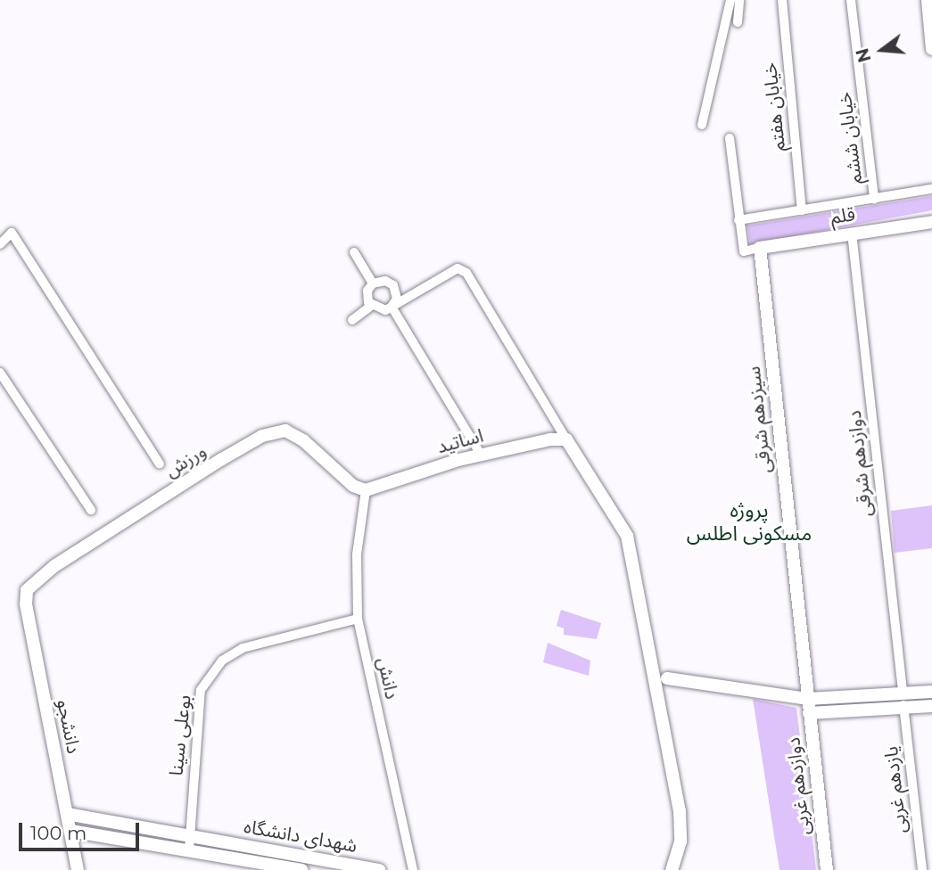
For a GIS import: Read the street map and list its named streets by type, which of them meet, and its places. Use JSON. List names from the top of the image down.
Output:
{
  "streets": {
    "street": [
      "خیابان هفتم",
      "خیابان ششم",
      "قلم",
      "سیزدهم شرقی",
      "اساتید",
      "ورزش",
      "دوازدهم شرقی",
      "دانش",
      "دانشجو",
      "بوعلی سینا",
      "دوازدهم غربی",
      "یازدهم غربی",
      "شهدای دانشگاه"
    ]
  },
  "crossings": [
    ["قلم", "سیزدهم شرقی"],
    ["قلم", "دوازدهم شرقی"],
    ["سیزدهم شرقی", "دوازدهم غربی"],
    ["اساتید", "ورزش"],
    ["اساتید", "دانش"],
    ["ورزش", "دانش"],
    ["ورزش", "دانشجو"],
    ["دانش", "بوعلی سینا"],
    ["دانشجو", "شهدای دانشگاه"],
    ["بوعلی سینا", "شهدای دانشگاه"]
  ],
  "districts": ["پروژه مسکونی اطلس"],
  "scale_bar": "100 m",
  "north": "left"
}
